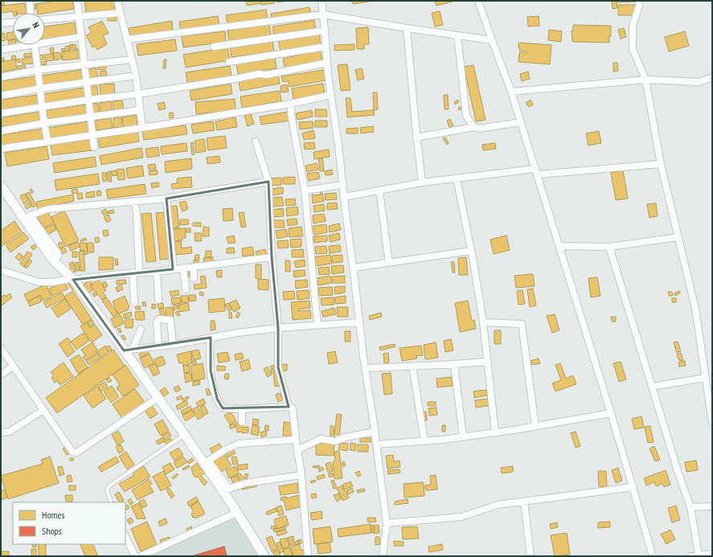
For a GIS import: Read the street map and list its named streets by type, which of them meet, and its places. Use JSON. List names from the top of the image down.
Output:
{
  "legend": ["Homes", "Shops"],
  "north": "top right"
}
